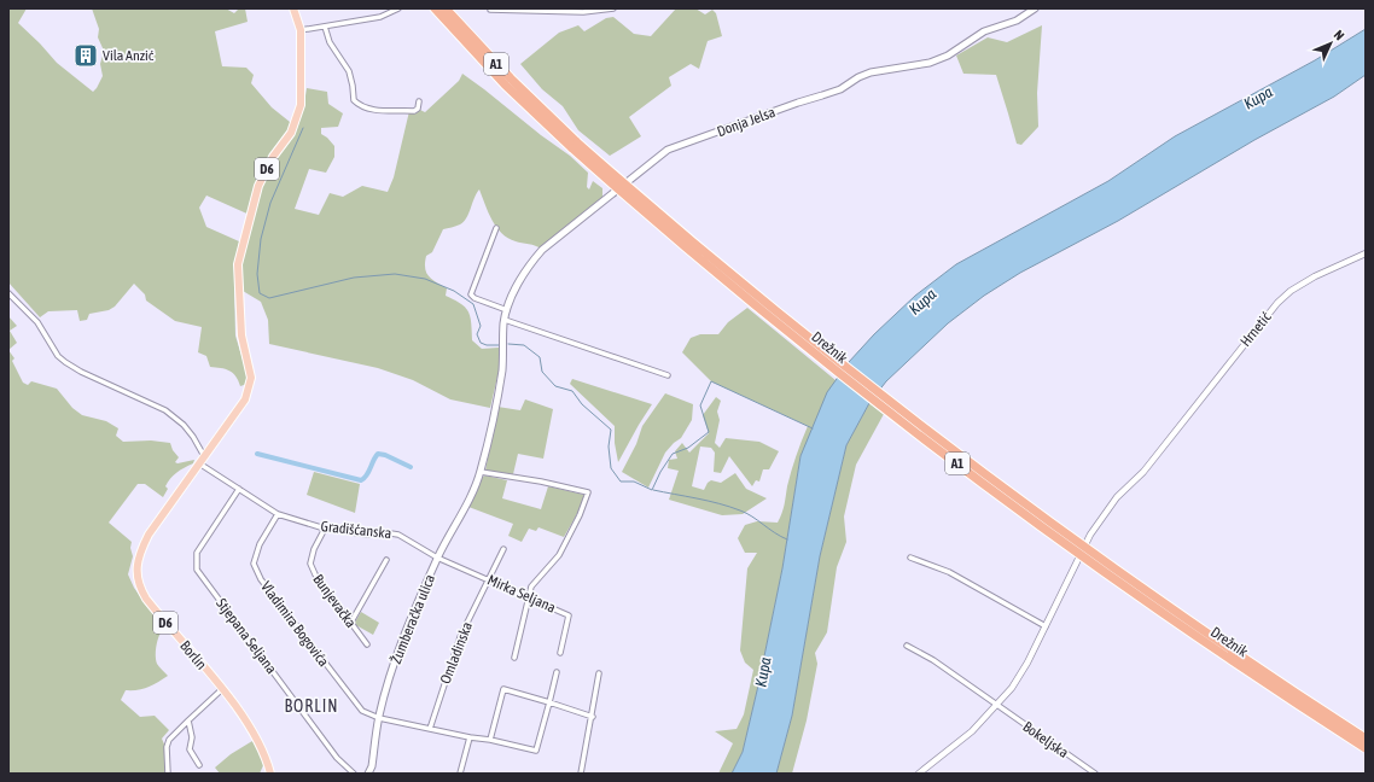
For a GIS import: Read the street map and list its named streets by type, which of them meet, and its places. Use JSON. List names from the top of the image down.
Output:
{
  "streets": {
    "highway": ["A1", "Drežnik"],
    "main road": [
      "Donja Jelsa",
      "D6",
      "Žumberačka ulica",
      "Borlin"
    ],
    "street": [
      "Hrnetić",
      "Gradišćanska",
      "Mirka Seljana",
      "Bunjevačka",
      "Vladimira Bogovića",
      "Stjepana Seljana",
      "Omladinska",
      "Bokeljska"
    ]
  },
  "crossings": [
    ["A1", "Drežnik"],
    ["Donja Jelsa", "Žumberačka ulica"],
    ["D6", "Gradišćanska"],
    ["D6", "Borlin"],
    ["Gradišćanska", "Mirka Seljana"],
    ["Gradišćanska", "Bunjevačka"],
    ["Gradišćanska", "Žumberačka ulica"],
    ["Gradišćanska", "Vladimira Bogovića"],
    ["Gradišćanska", "Stjepana Seljana"],
    ["Gradišćanska", "Borlin"],
    ["Mirka Seljana", "Žumberačka ulica"],
    ["Mirka Seljana", "Omladinska"],
    ["Žumberačka ulica", "Vladimira Bogovića"]
  ],
  "districts": ["BORLIN"],
  "water": ["Kupa"],
  "places": {
    "building": ["Vila Anzić"]
  },
  "north": "top right"
}
